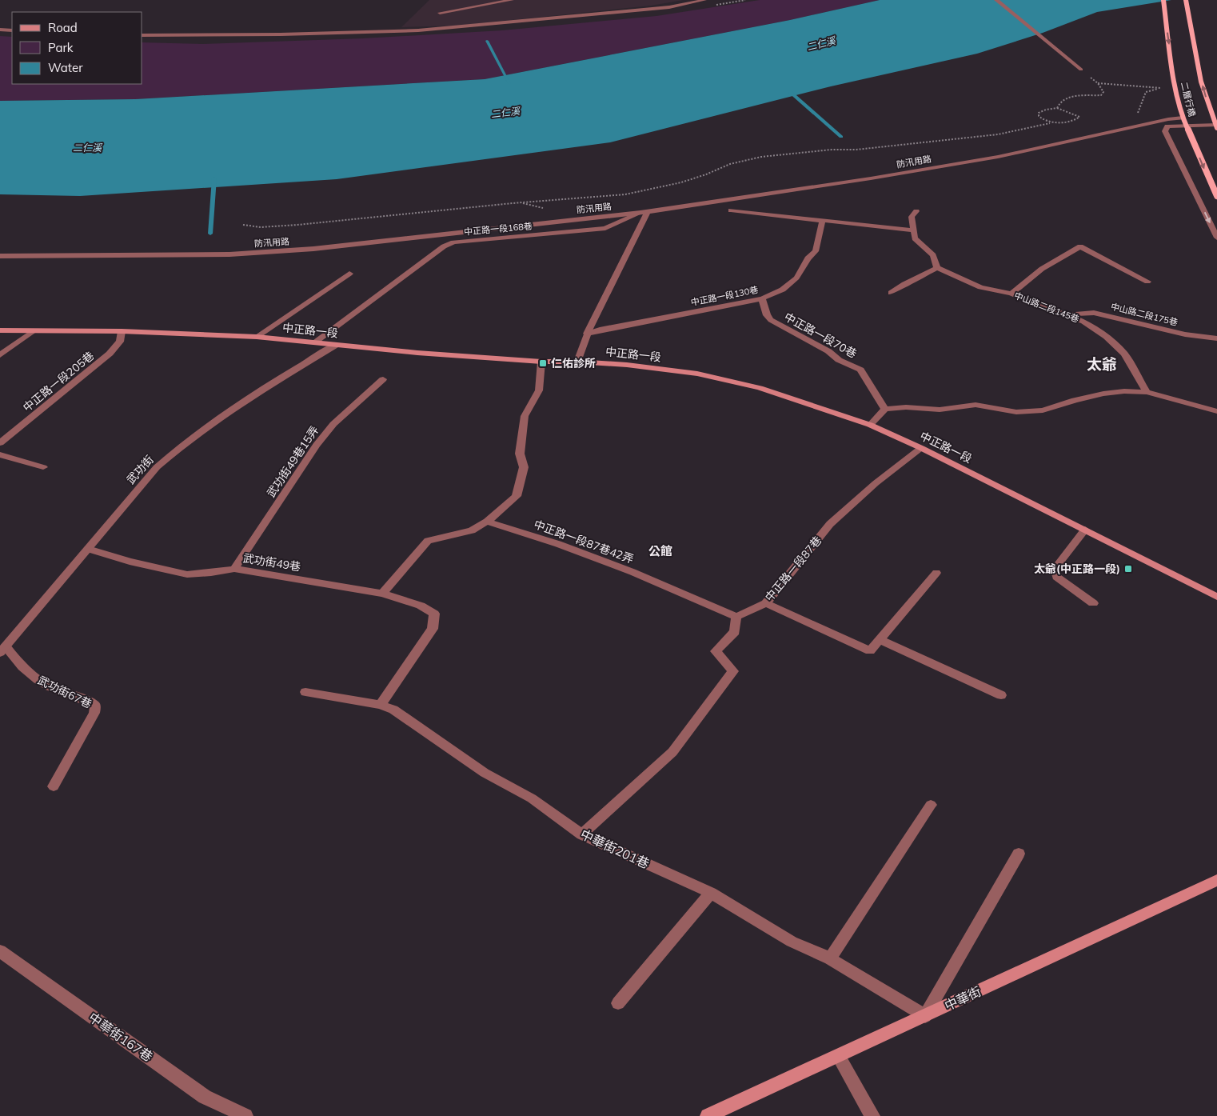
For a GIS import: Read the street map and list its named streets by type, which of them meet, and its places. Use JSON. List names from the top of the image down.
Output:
{
  "streets": {
    "main road": ["二層行橋"],
    "street": [
      "防汛用路",
      "中正路一段168巷",
      "中正路一段130巷",
      "中山路二段145巷",
      "中山路二段175巷",
      "中正路一段",
      "中正路一段70巷",
      "中正路一段205巷",
      "武功街49巷15弄",
      "武功街",
      "中正路一段87巷42弄",
      "武功街49巷",
      "中正路一段87巷",
      "武功街67巷",
      "中華街201巷",
      "中華街",
      "中華街167巷"
    ]
  },
  "crossings": [
    ["二層行橋", "防汛用路"],
    ["防汛用路", "中正路一段168巷"],
    ["中正路一段168巷", "中正路一段"],
    ["中正路一段130巷", "中正路一段70巷"],
    ["中山路二段145巷", "中山路二段175巷"],
    ["中正路一段", "中正路一段205巷"],
    ["中正路一段", "武功街"],
    ["中正路一段", "中正路一段87巷"],
    ["武功街49巷15弄", "武功街49巷"],
    ["武功街", "武功街49巷"],
    ["武功街", "武功街67巷"],
    ["中正路一段87巷42弄", "中正路一段87巷"],
    ["武功街49巷", "中華街201巷"],
    ["中華街201巷", "中華街"]
  ],
  "districts": ["太爺", "公館"],
  "water": ["二仁溪"],
  "places": {
    "transit": ["仁佑診所", "太爺(中正路一段)"]
  },
  "legend": ["Road", "Park", "Water"]
}
